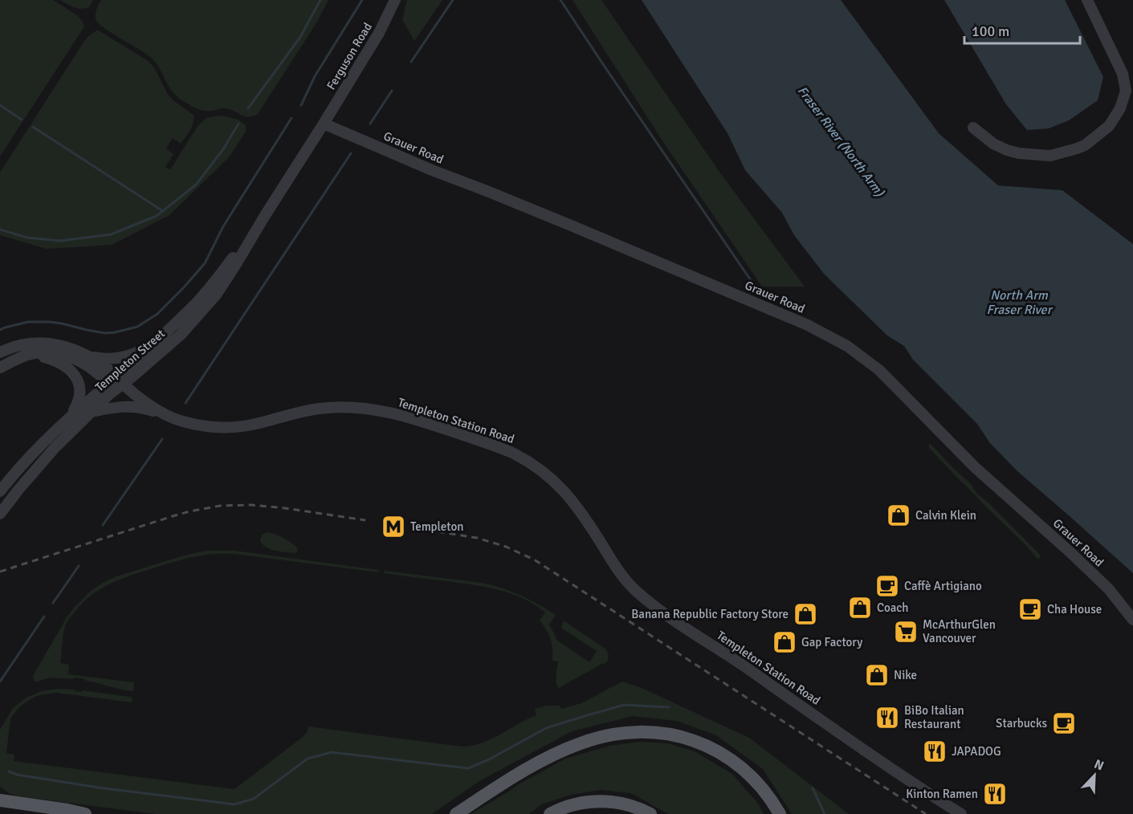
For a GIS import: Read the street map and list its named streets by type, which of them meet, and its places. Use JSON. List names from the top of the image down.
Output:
{
  "streets": {
    "street": [
      "Ferguson Road",
      "Grauer Road",
      "Templeton Street",
      "Templeton Station Road"
    ]
  },
  "crossings": [
    ["Ferguson Road", "Grauer Road"],
    ["Ferguson Road", "Templeton Street"],
    ["Grauer Road", "Templeton Street"],
    ["Templeton Street", "Templeton Station Road"]
  ],
  "water": ["Fraser River (North Arm)", "North Arm Fraser River"],
  "places": {
    "shop": [
      "Calvin Klein",
      "Coach",
      "Banana Republic Factory Store",
      "Gap Factory",
      "Nike"
    ],
    "metro station": ["Templeton"],
    "cafe": ["Caffè Artigiano", "Cha House", "Starbucks"],
    "supermarket": ["McArthurGlen Vancouver"],
    "restaurant": ["BiBo Italian Restaurant", "JAPADOG", "Kinton Ramen"]
  },
  "scale_bar": "100 m",
  "north": "top right"
}
